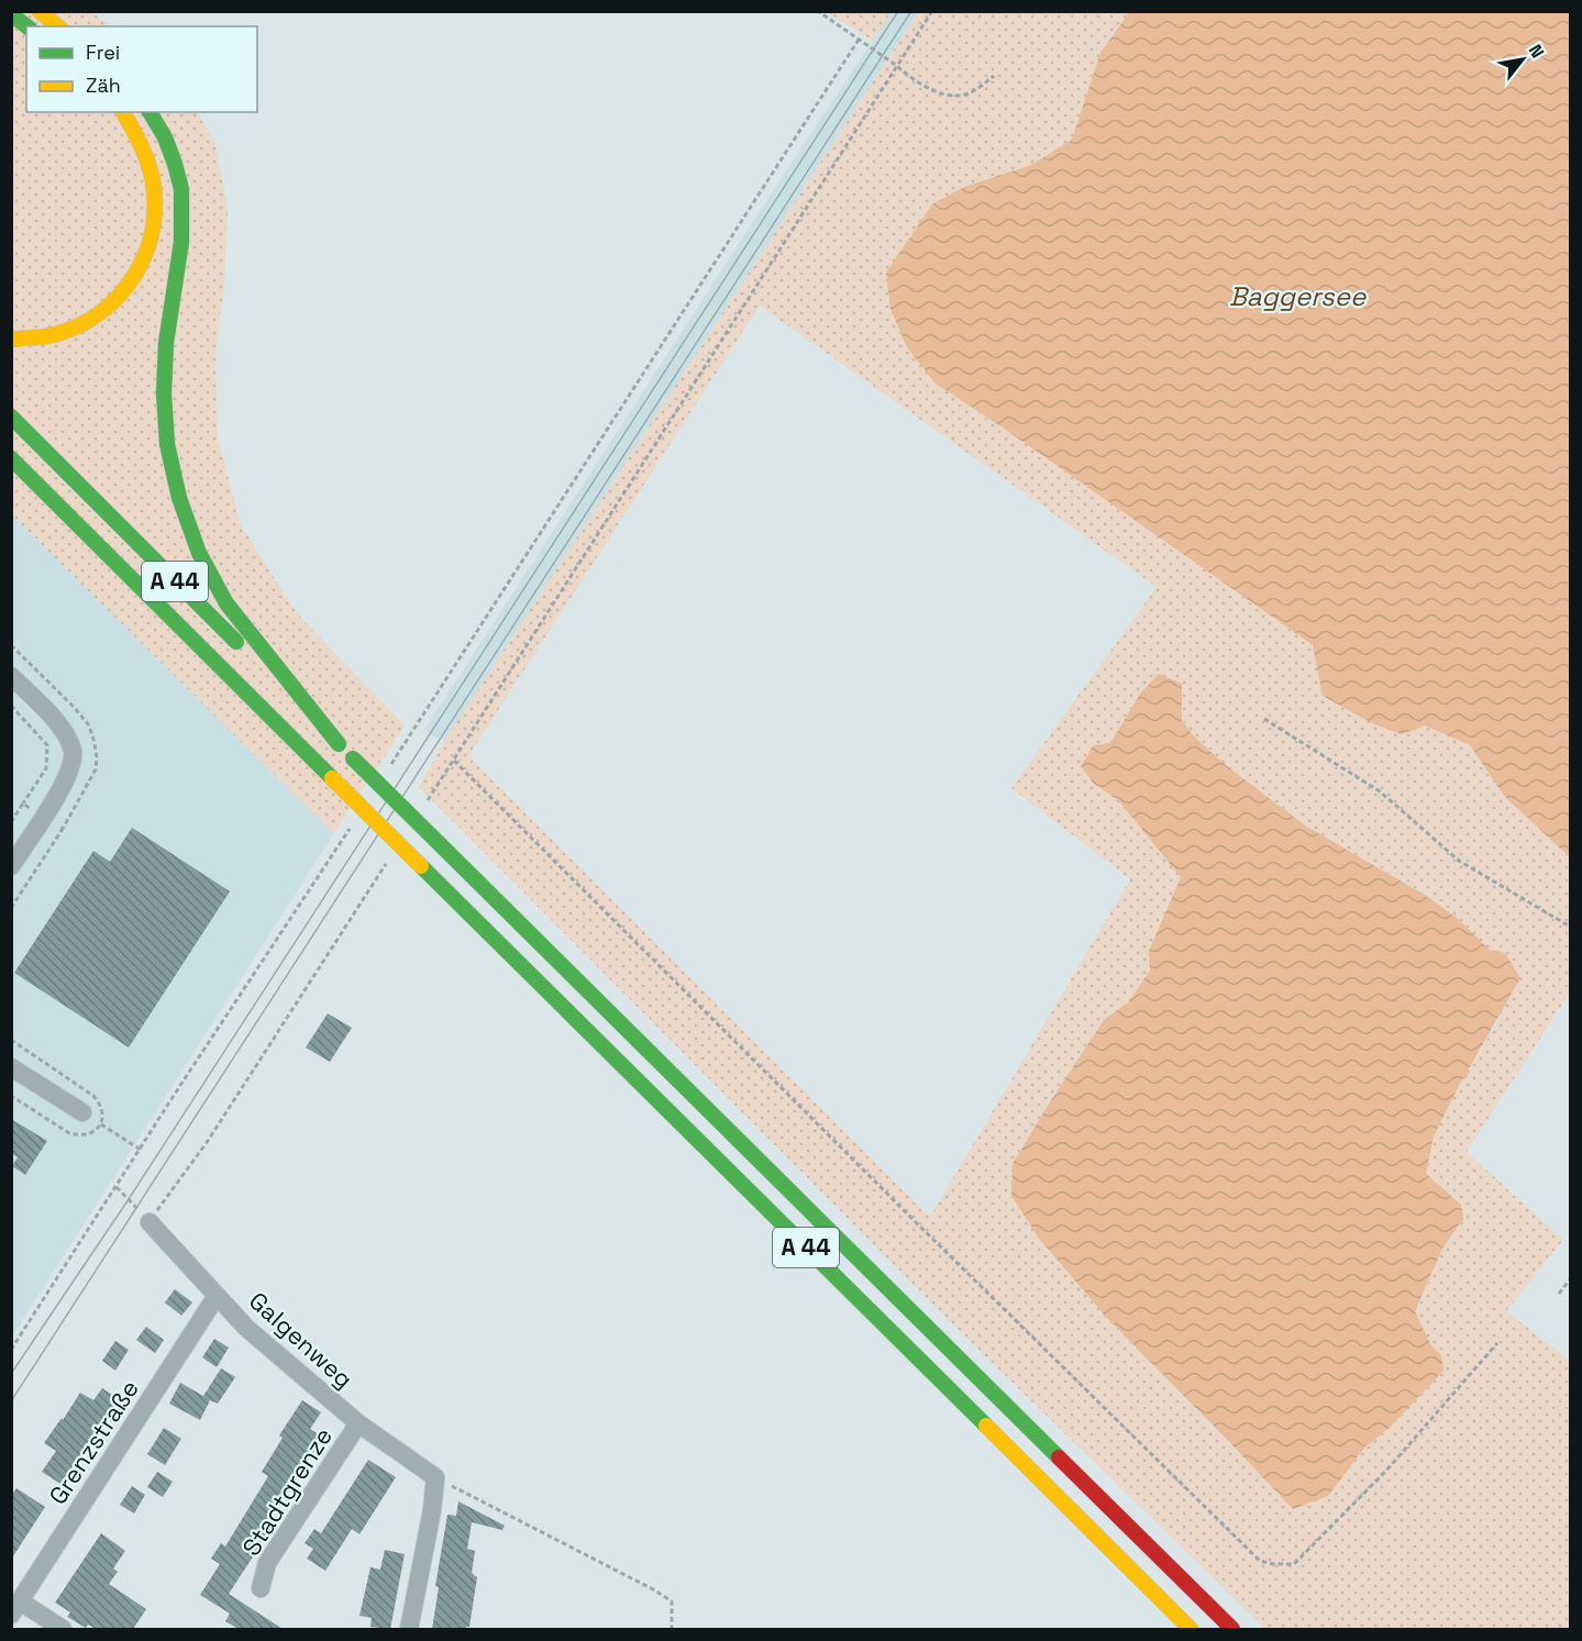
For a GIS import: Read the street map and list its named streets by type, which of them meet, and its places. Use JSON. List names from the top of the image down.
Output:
{
  "streets": {
    "highway": ["A 44"],
    "street": ["Galgenweg", "Grenzstraße", "Stadtgrenze"]
  },
  "crossings": [
    ["Galgenweg", "Grenzstraße"],
    ["Galgenweg", "Stadtgrenze"]
  ],
  "water": ["Baggersee"],
  "legend": ["Frei", "Zäh"],
  "north": "top right"
}
